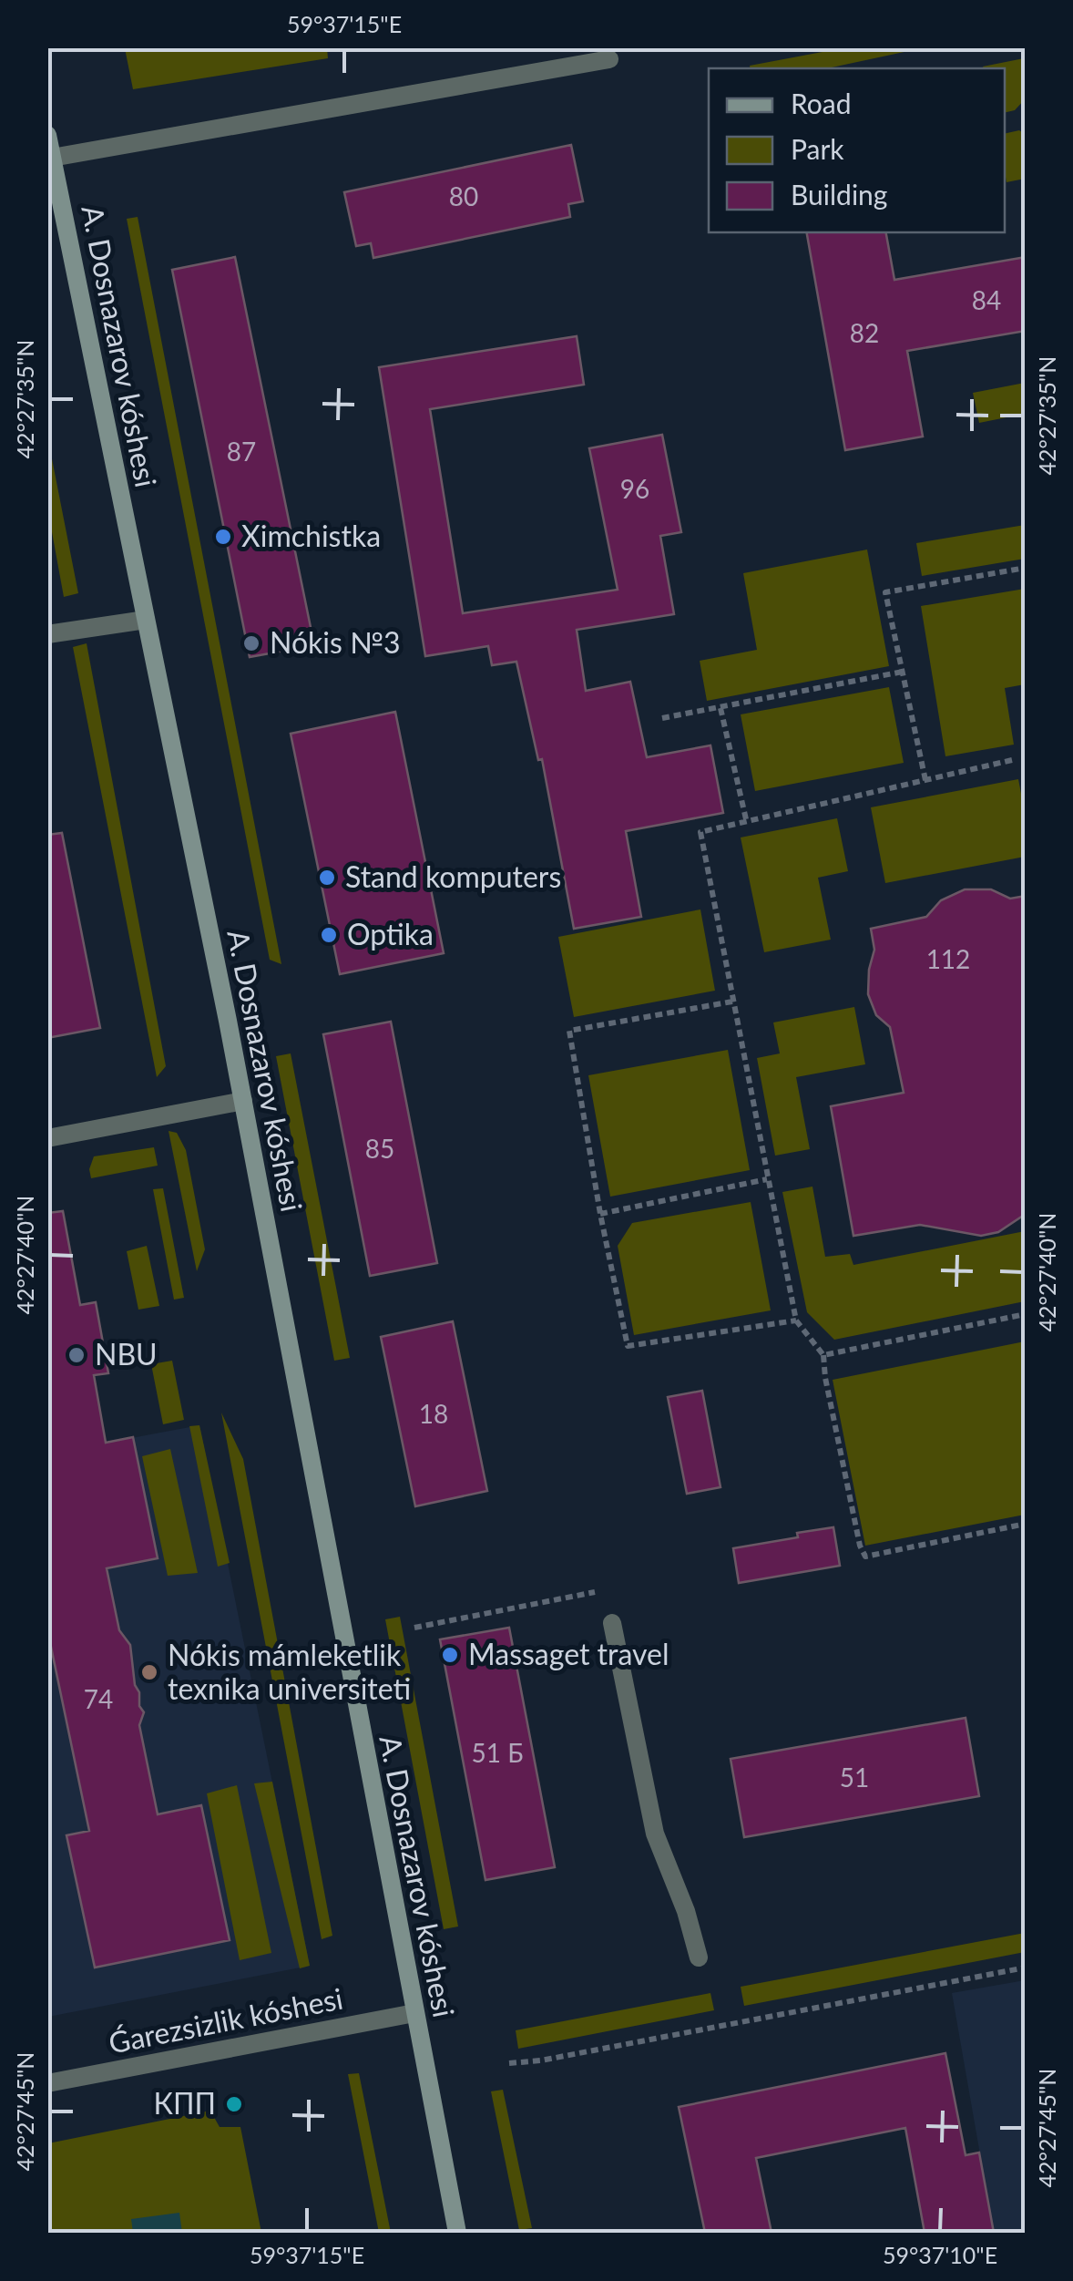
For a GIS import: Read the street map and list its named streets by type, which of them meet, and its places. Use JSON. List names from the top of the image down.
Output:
{
  "streets": {
    "main road": ["A. Dosnazarov kóshesi"],
    "street": ["Ǵarezsizlik kóshesi"]
  },
  "crossings": [
    ["A. Dosnazarov kóshesi", "Ǵarezsizlik kóshesi"]
  ],
  "places": [
    "Ximchistka",
    "Nókis №3",
    "Stand komputers",
    "Optika",
    "NBU",
    "Massaget travel",
    "Nókis mámleketlik texnika universiteti",
    "КПП"
  ],
  "house_numbers": [
    "80",
    "84",
    "82",
    "87",
    "96",
    "112",
    "85",
    "18",
    "74",
    "51 Б",
    "51"
  ],
  "legend": ["Road", "Park", "Building"],
  "coordinates": [
    "59°37'15\"E",
    "42°27'35\"N",
    "42°27'40\"N",
    "42°27'45\"N",
    "59°37'10\"E"
  ]
}
